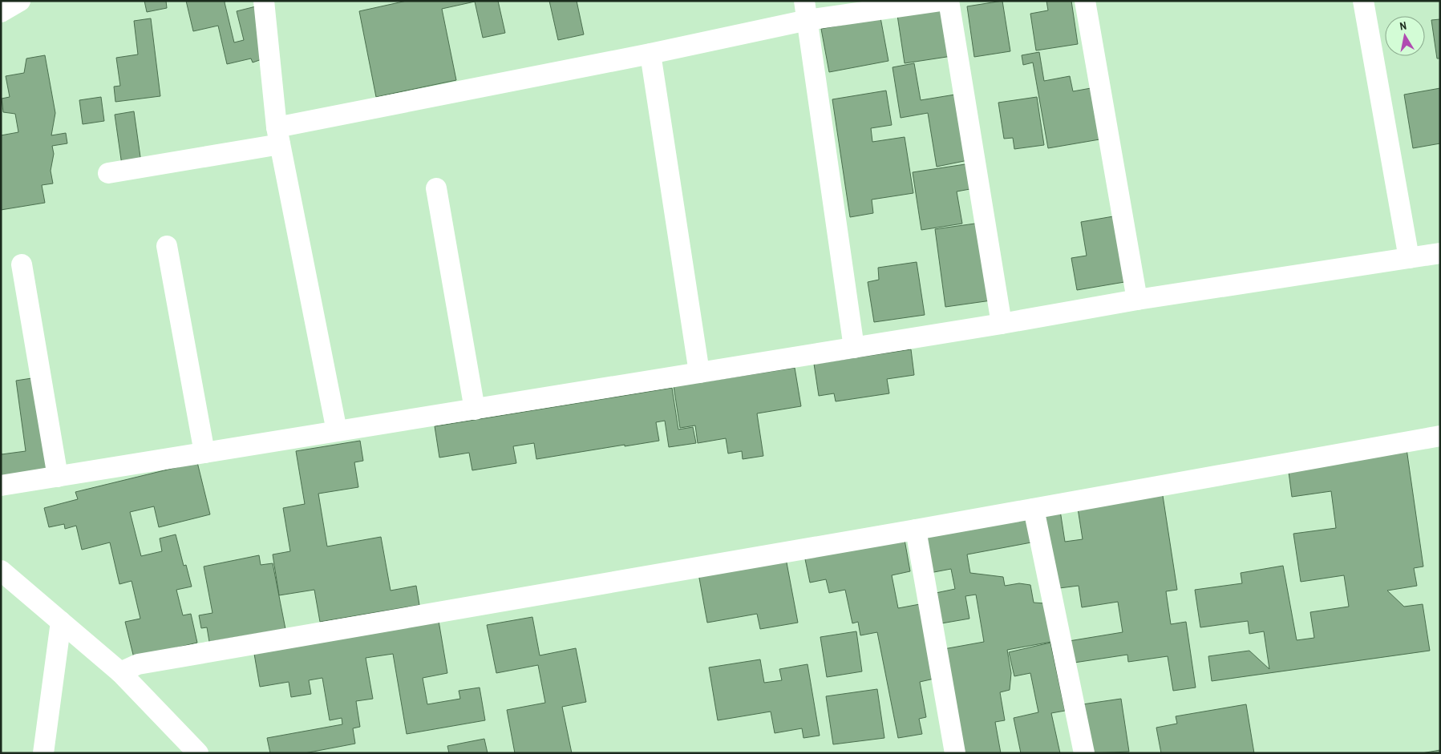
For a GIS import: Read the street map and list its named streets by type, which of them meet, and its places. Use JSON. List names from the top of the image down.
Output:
{
  "north": "top"
}
